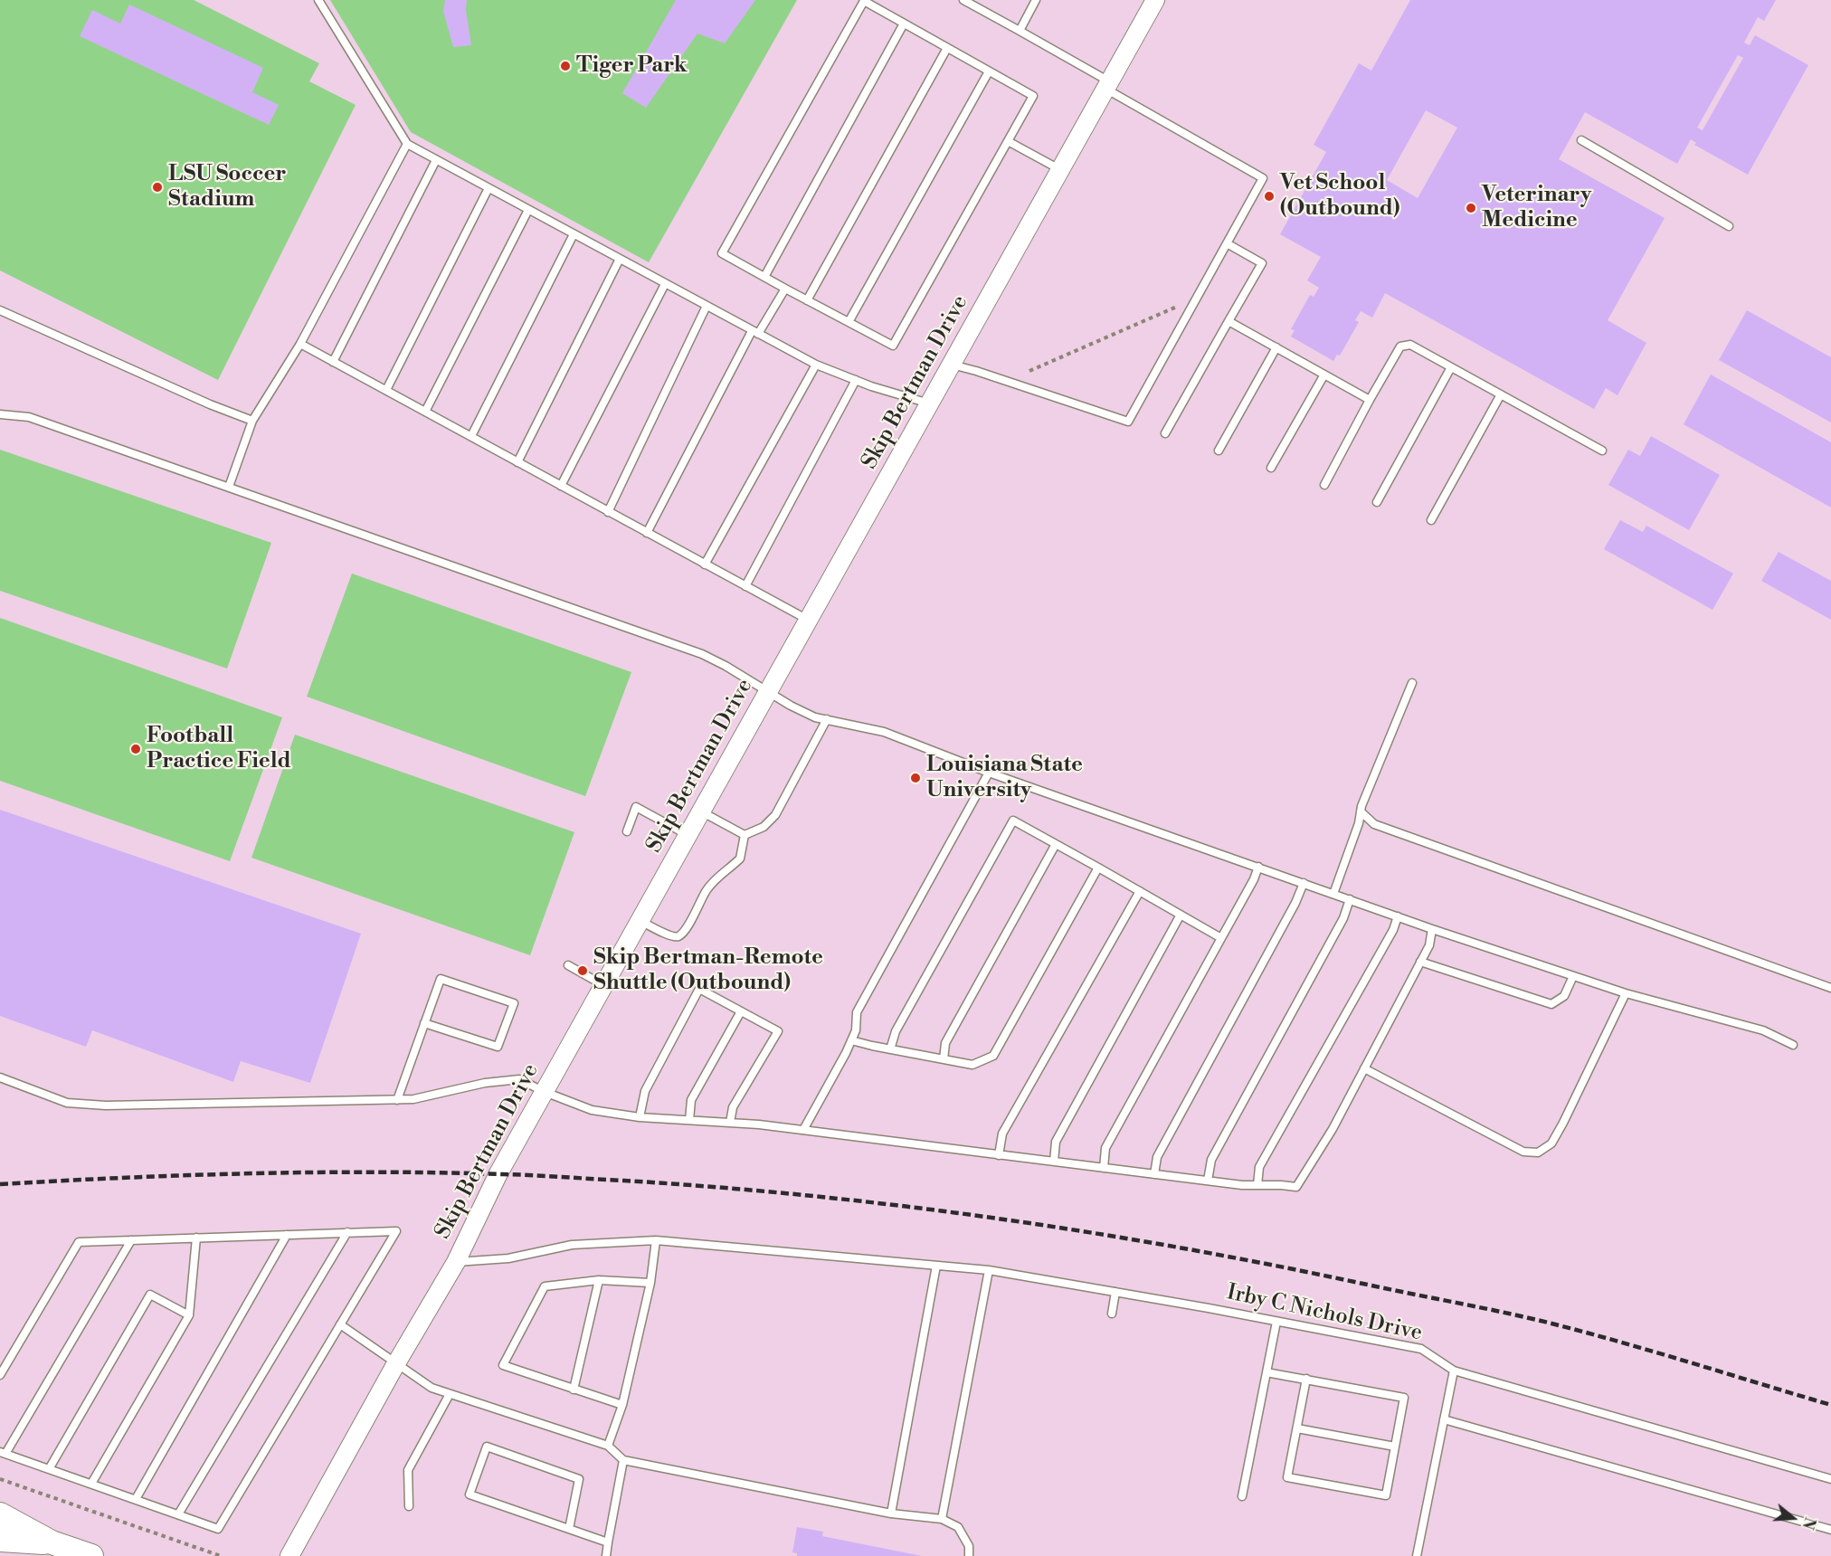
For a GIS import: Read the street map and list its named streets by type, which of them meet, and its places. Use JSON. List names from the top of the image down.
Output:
{
  "streets": {
    "street": ["Skip Bertman Drive"],
    "lane": ["Irby C Nichols Drive"]
  },
  "crossings": [
    ["Skip Bertman Drive", "Irby C Nichols Drive"]
  ],
  "places": [
    "Tiger Park",
    "LSU Soccer Stadium",
    "Vet School (Outbound)",
    "Veterinary Medicine",
    "Football Practice Field",
    "Louisiana State University",
    "Skip Bertman-Remote Shuttle (Outbound)"
  ],
  "north": "right"
}
